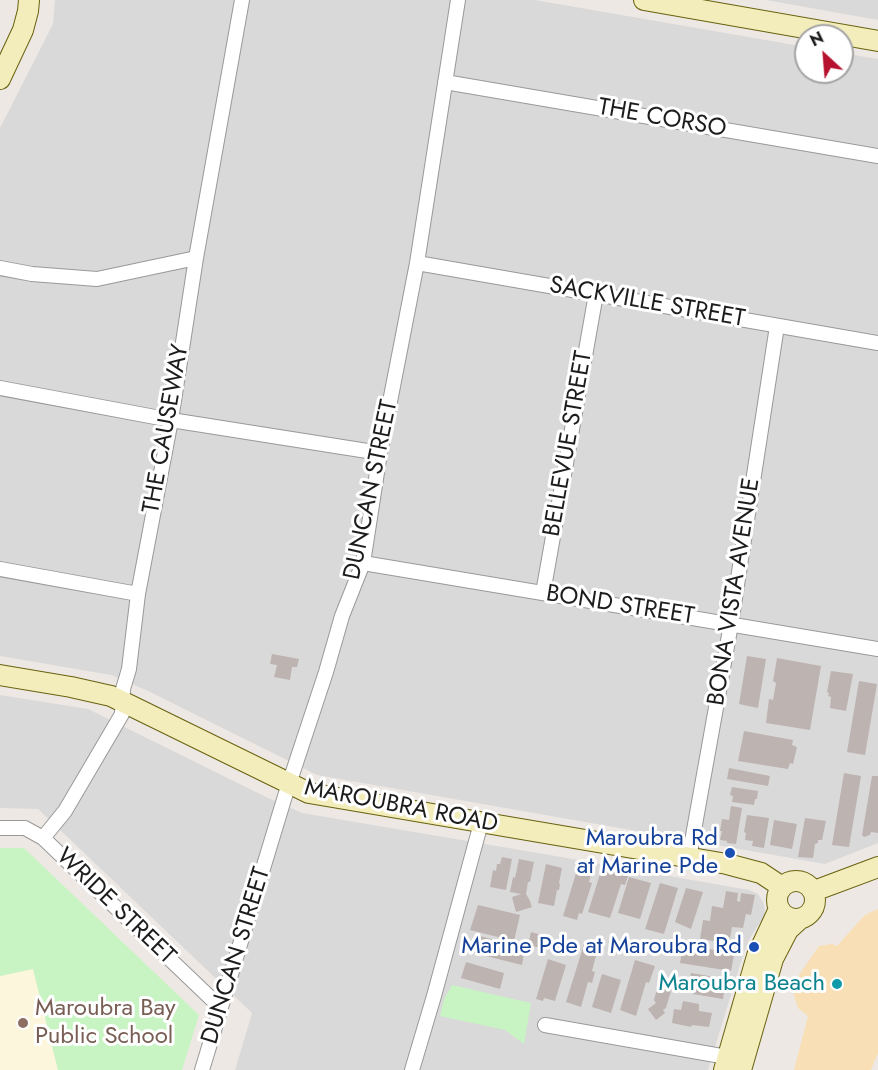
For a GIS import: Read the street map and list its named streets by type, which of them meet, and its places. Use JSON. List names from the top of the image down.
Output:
{
  "streets": {
    "street": [
      "THE CORSO",
      "SACKVILLE STREET",
      "THE CAUSEWAY",
      "BELLEVUE STREET",
      "DUNCAN STREET",
      "BONA VISTA AVENUE",
      "BOND STREET",
      "MAROUBRA ROAD",
      "WRIDE STREET"
    ]
  },
  "crossings": [
    ["THE CORSO", "DUNCAN STREET"],
    ["SACKVILLE STREET", "BELLEVUE STREET"],
    ["SACKVILLE STREET", "DUNCAN STREET"],
    ["SACKVILLE STREET", "BONA VISTA AVENUE"],
    ["THE CAUSEWAY", "MAROUBRA ROAD"],
    ["THE CAUSEWAY", "WRIDE STREET"],
    ["BELLEVUE STREET", "BOND STREET"],
    ["DUNCAN STREET", "BOND STREET"],
    ["DUNCAN STREET", "MAROUBRA ROAD"],
    ["DUNCAN STREET", "WRIDE STREET"],
    ["BONA VISTA AVENUE", "BOND STREET"],
    ["BONA VISTA AVENUE", "MAROUBRA ROAD"]
  ],
  "places": [
    "Maroubra Rd at Marine Pde",
    "Marine Pde at Maroubra Rd",
    "Maroubra Beach",
    "Maroubra Bay Public School"
  ],
  "north": "top left"
}
